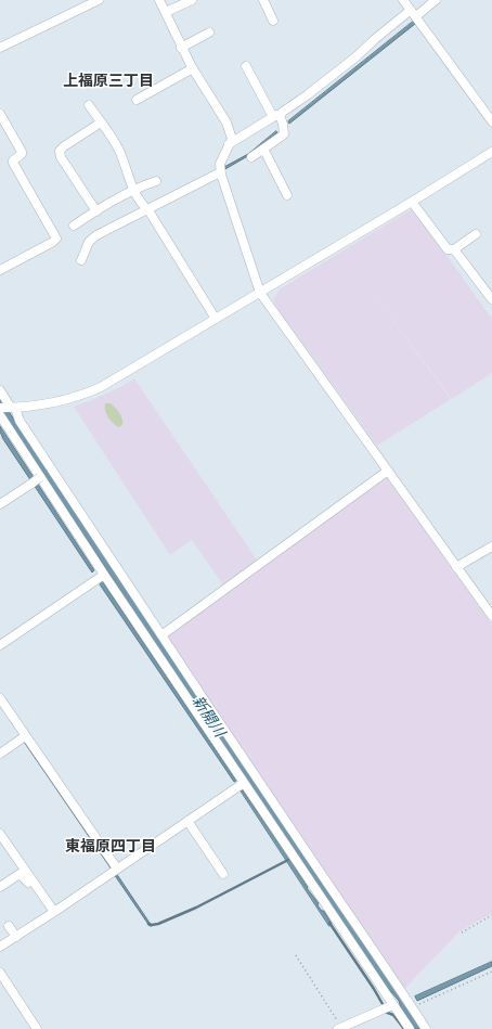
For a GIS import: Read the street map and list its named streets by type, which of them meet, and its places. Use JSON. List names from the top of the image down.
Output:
{
  "districts": ["上福原三丁目", "東福原四丁目"],
  "water": ["新開川"]
}
